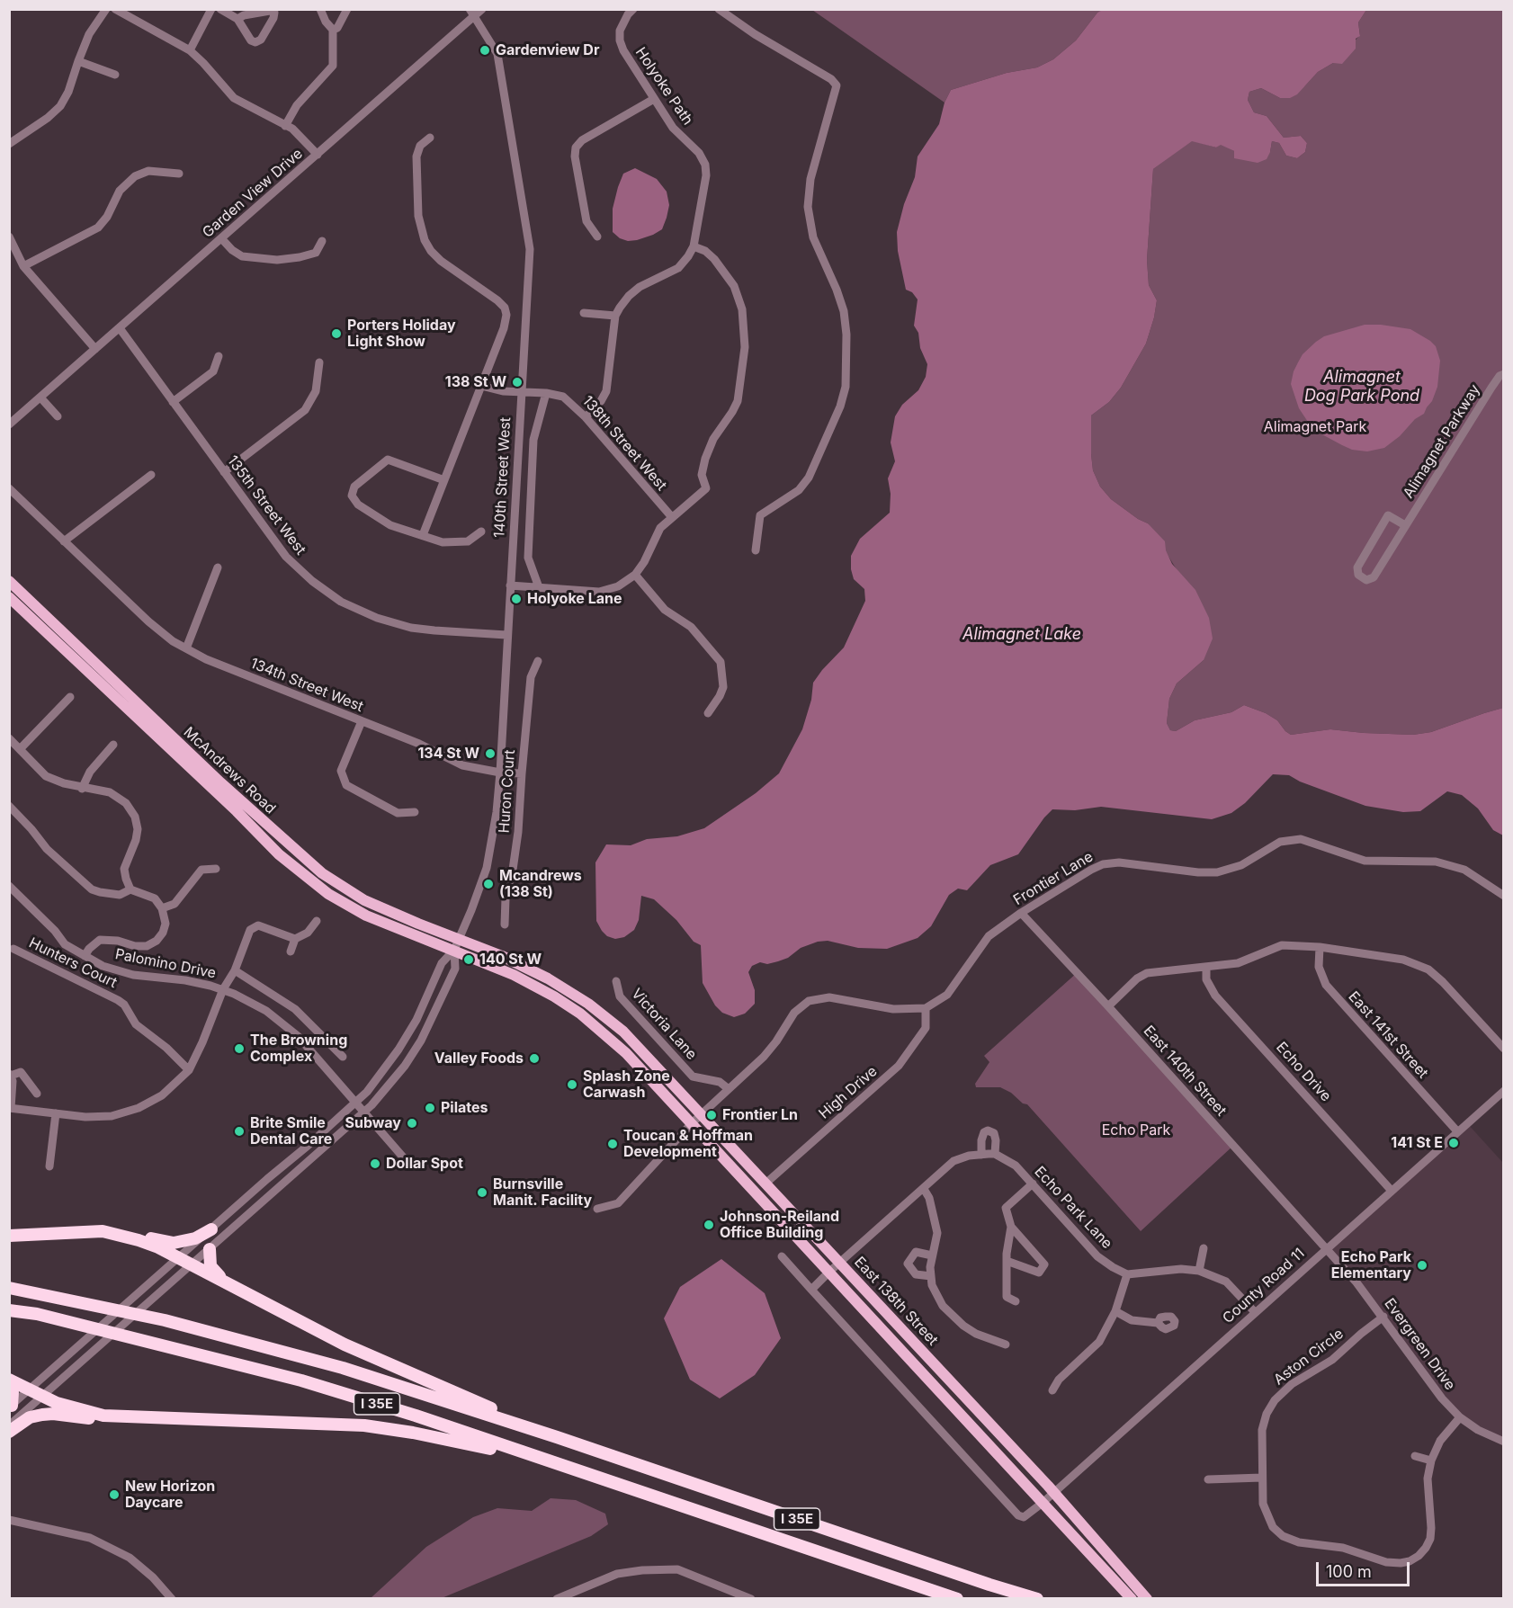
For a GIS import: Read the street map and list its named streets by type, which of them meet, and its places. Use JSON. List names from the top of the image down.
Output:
{
  "streets": {
    "highway": ["I 35E"],
    "main road": ["McAndrews Road", "East 138th Street"],
    "street": [
      "Holyoke Path",
      "Garden View Drive",
      "Alimagnet Parkway",
      "138th Street West",
      "140th Street West",
      "135th Street West",
      "134th Street West",
      "Huron Court",
      "Frontier Lane",
      "Hunters Court",
      "Palomino Drive",
      "Victoria Lane",
      "East 141st Street",
      "East 140th Street",
      "Echo Drive",
      "High Drive",
      "Echo Park Lane",
      "County Road 11",
      "Evergreen Drive",
      "Aston Circle"
    ]
  },
  "crossings": [
    ["Holyoke Path", "138th Street West"],
    ["Garden View Drive", "140th Street West"],
    ["Garden View Drive", "135th Street West"],
    ["138th Street West", "140th Street West"],
    ["140th Street West", "135th Street West"],
    ["140th Street West", "134th Street West"],
    ["140th Street West", "McAndrews Road"],
    ["140th Street West", "East 138th Street"],
    ["134th Street West", "Huron Court"],
    ["McAndrews Road", "East 138th Street"],
    ["Frontier Lane", "East 140th Street"],
    ["Frontier Lane", "High Drive"],
    ["East 141st Street", "County Road 11"],
    ["East 140th Street", "County Road 11"],
    ["East 140th Street", "Evergreen Drive"],
    ["Echo Drive", "County Road 11"],
    ["High Drive", "East 138th Street"],
    ["Echo Park Lane", "County Road 11"],
    ["Echo Park Lane", "East 138th Street"],
    ["County Road 11", "East 138th Street"],
    ["County Road 11", "Evergreen Drive"],
    ["Evergreen Drive", "Aston Circle"]
  ],
  "water": ["Alimagnet Dog Park Pond", "Alimagnet Lake"],
  "parks": ["Alimagnet Park", "Echo Park"],
  "places": [
    "Gardenview Dr",
    "Porters Holiday Light Show",
    "138 St W",
    "Holyoke Lane",
    "134 St W",
    "Mcandrews (138 St)",
    "140 St W",
    "The Browning Complex",
    "Valley Foods",
    "Splash Zone Carwash",
    "Pilates",
    "Frontier Ln",
    "Subway",
    "Brite Smile Dental Care",
    "141 St E",
    "Toucan & Hoffman Development",
    "Dollar Spot",
    "Burnsville Manit. Facility",
    "Johnson-Reiland Office Building",
    "Echo Park Elementary",
    "New Horizon Daycare"
  ],
  "scale_bar": "100 m"
}
